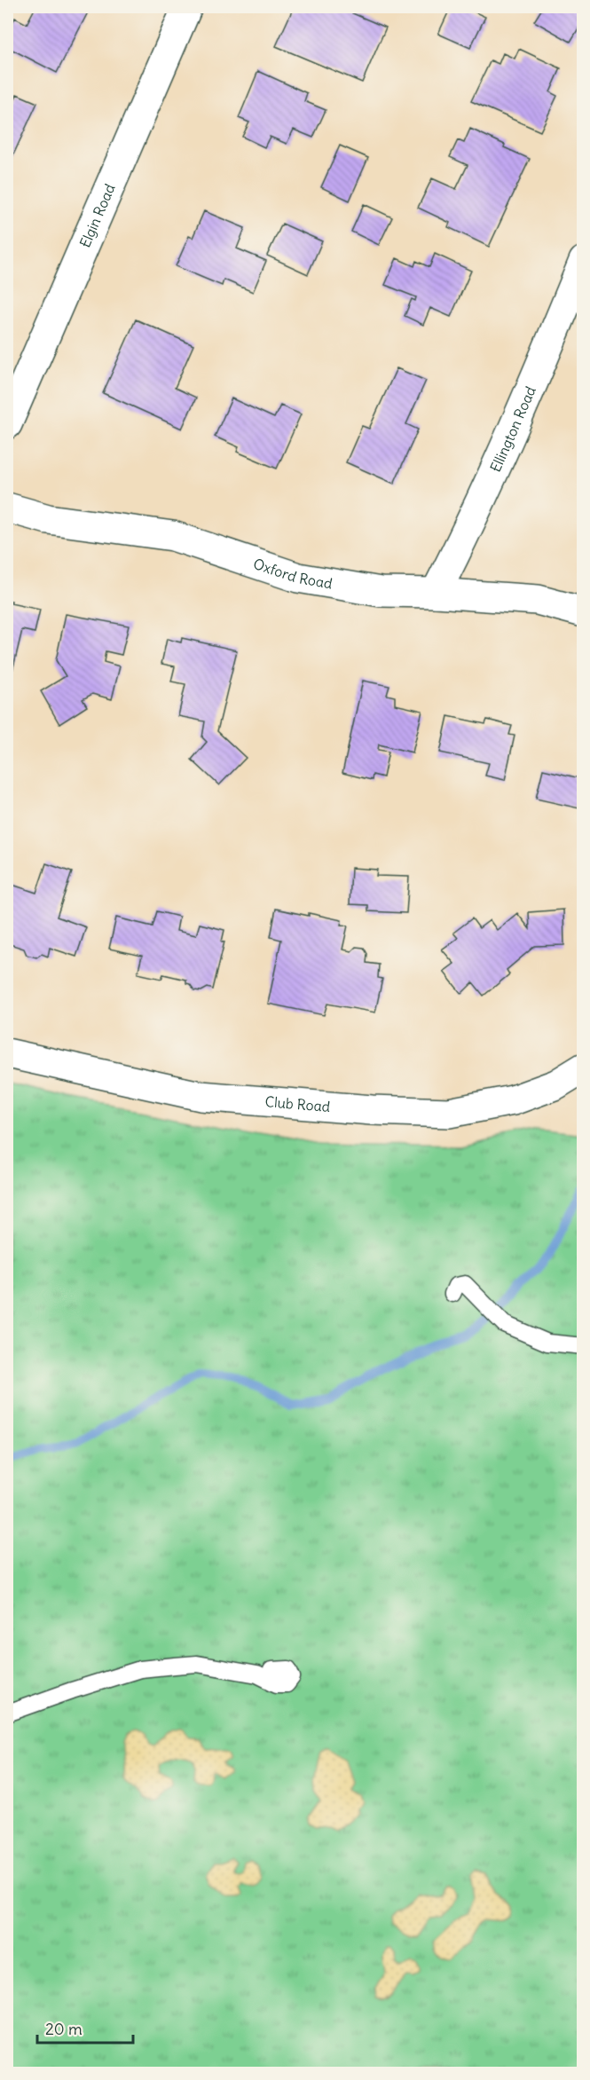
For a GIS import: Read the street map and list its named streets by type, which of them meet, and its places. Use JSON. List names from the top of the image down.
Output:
{
  "streets": {
    "street": [
      "Elgin Road",
      "Ellington Road",
      "Oxford Road",
      "Club Road"
    ]
  },
  "crossings": [
    ["Ellington Road", "Oxford Road"]
  ],
  "scale_bar": "20 m"
}
